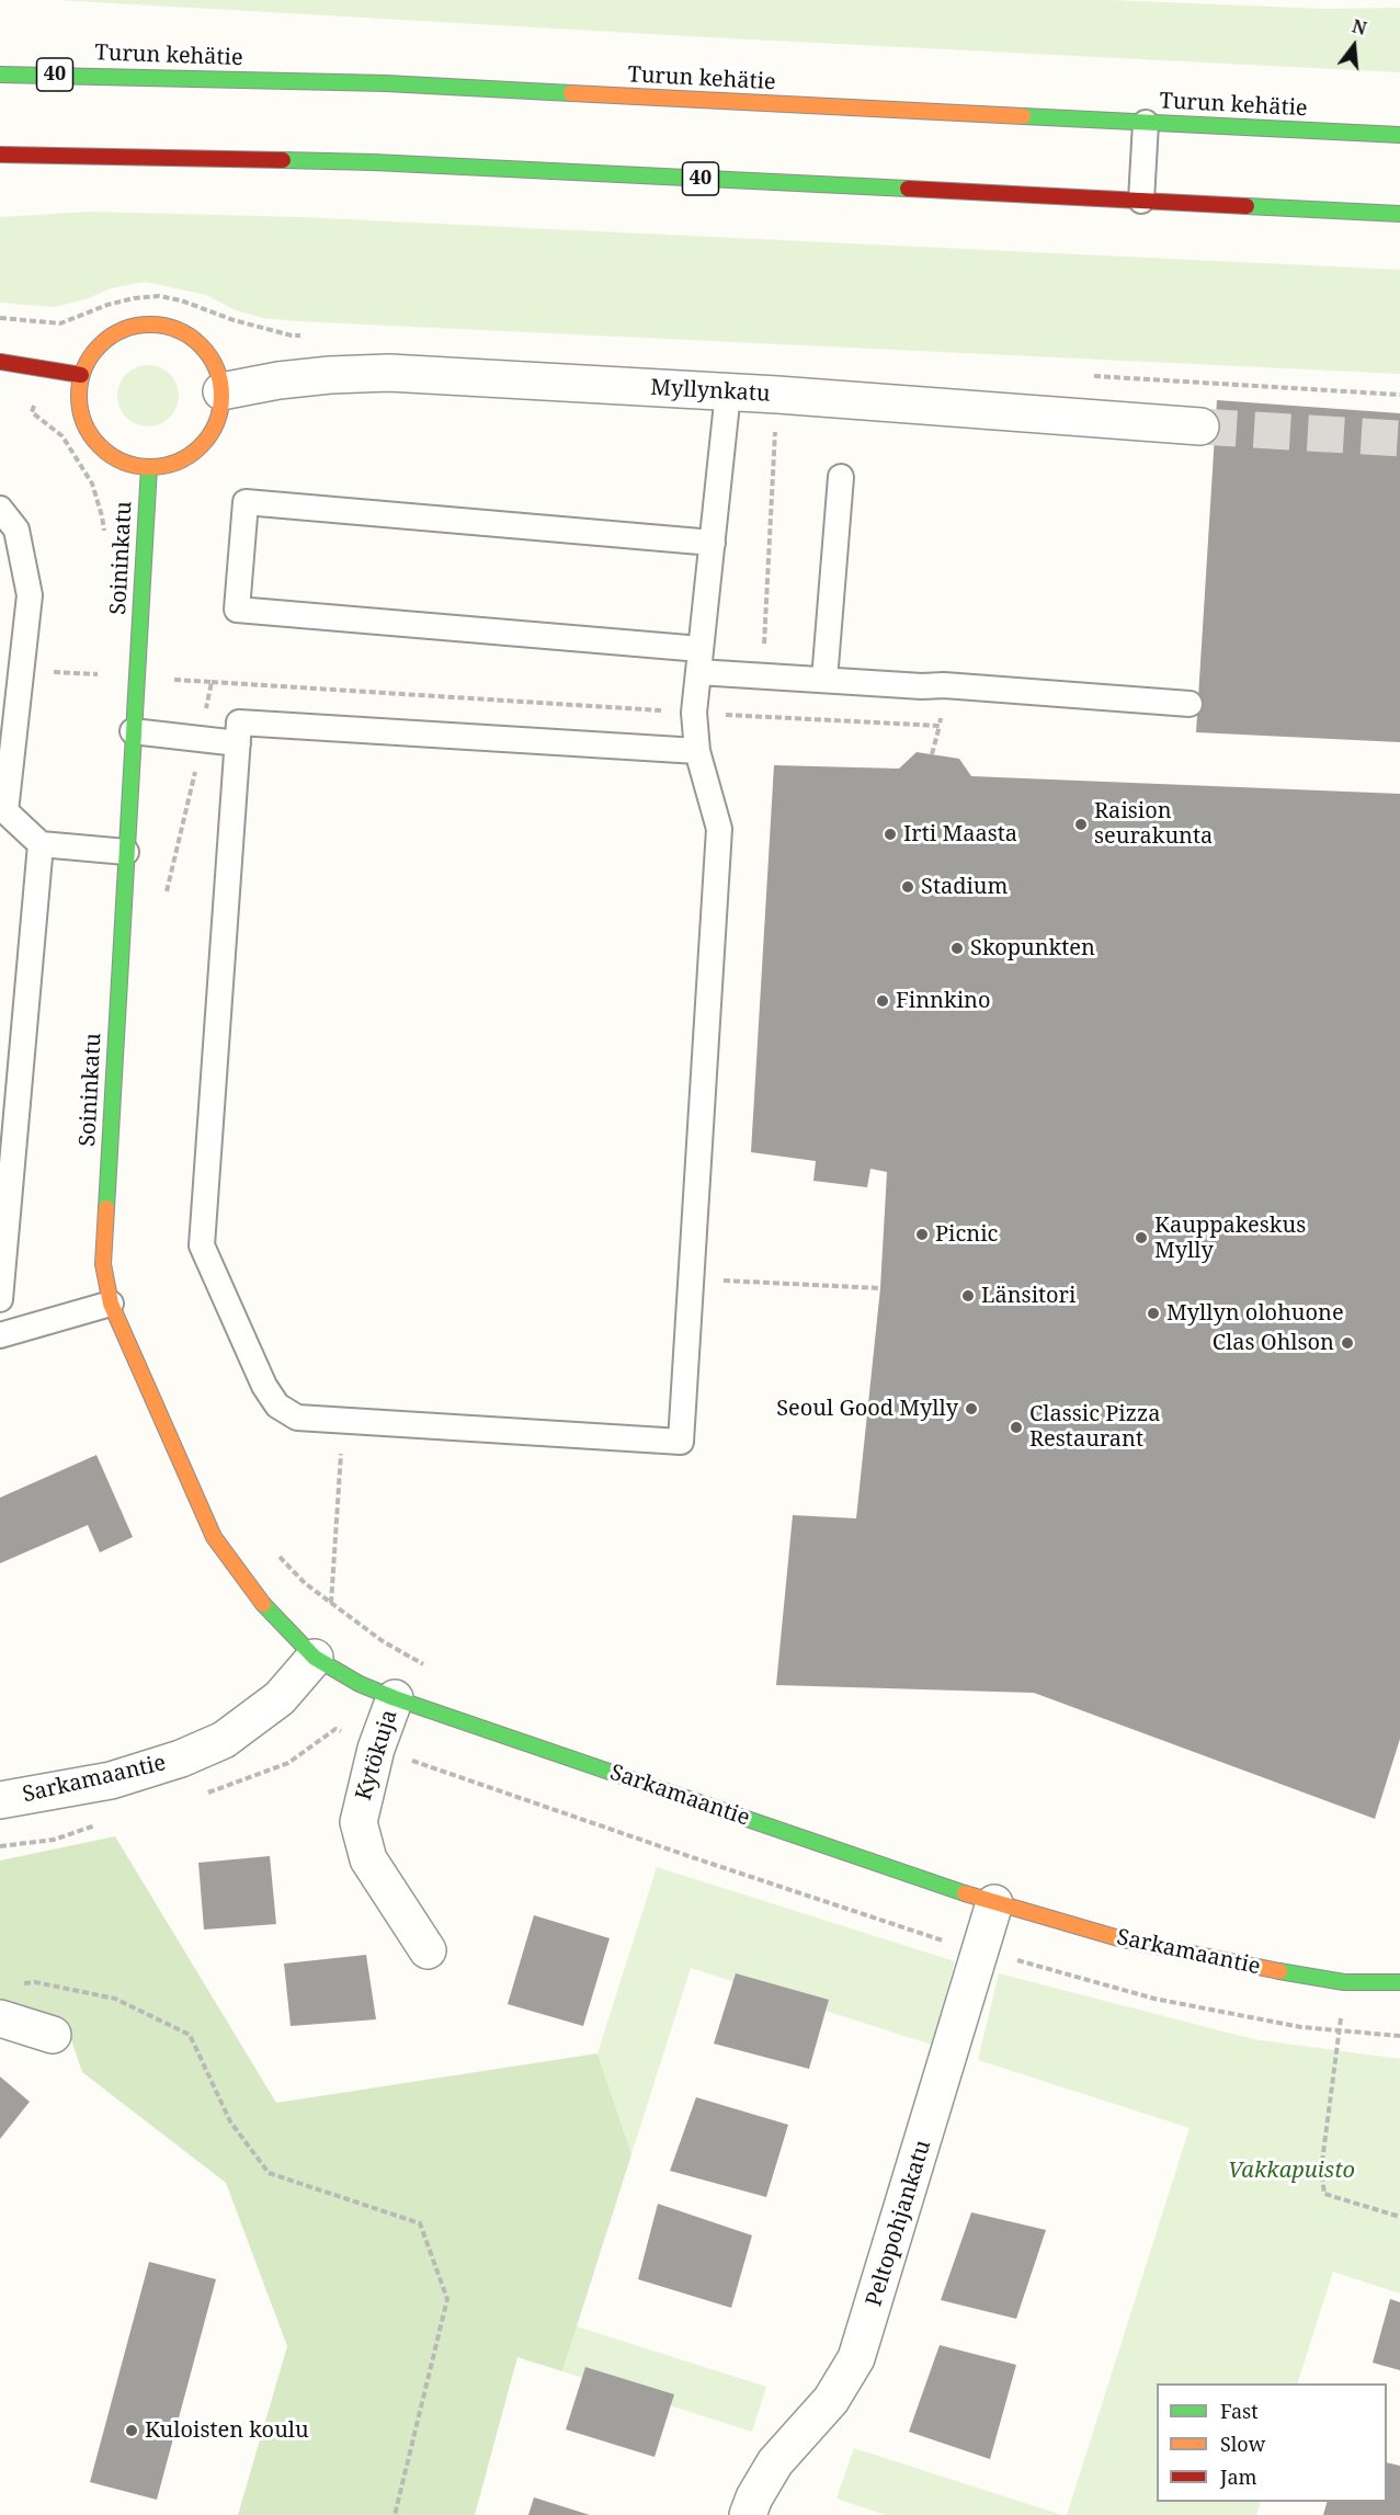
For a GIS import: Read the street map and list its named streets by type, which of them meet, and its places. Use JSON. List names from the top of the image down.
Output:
{
  "streets": {
    "main road": [
      "Turun kehätie",
      "40",
      "Soininkatu",
      "Sarkamaantie"
    ],
    "street": ["Myllynkatu", "Kytökuja", "Peltopohjankatu"]
  },
  "crossings": [
    ["Myllynkatu", "Soininkatu"],
    ["Soininkatu", "Sarkamaantie"],
    ["Kytökuja", "Sarkamaantie"],
    ["Sarkamaantie", "Peltopohjankatu"]
  ],
  "parks": ["Vakkapuisto"],
  "places": [
    "Raision seurakunta",
    "Irti Maasta",
    "Stadium",
    "Skopunkten",
    "Finnkino",
    "Picnic",
    "Kauppakeskus Mylly",
    "Länsitori",
    "Myllyn olohuone",
    "Clas Ohlson",
    "Seoul Good Mylly",
    "Classic Pizza Restaurant",
    "Kuloisten koulu"
  ],
  "legend": ["Fast", "Slow", "Jam"],
  "north": "top"
}
